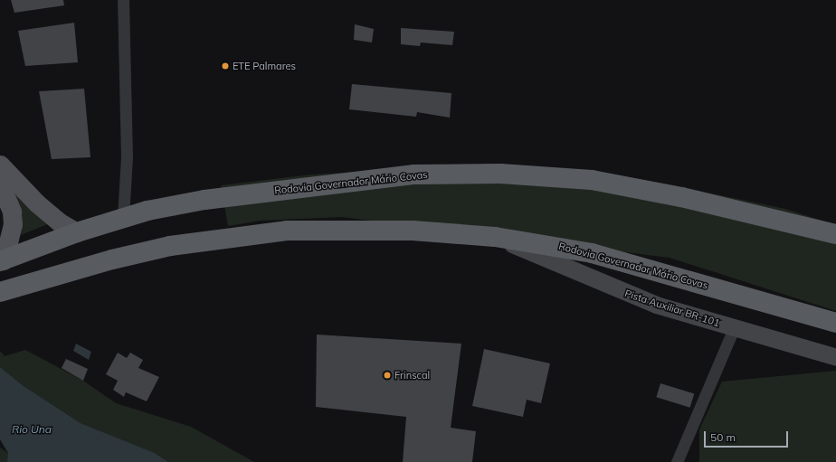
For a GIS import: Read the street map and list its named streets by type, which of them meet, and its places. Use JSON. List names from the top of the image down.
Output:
{
  "streets": {
    "highway": ["Rodovia Governador Mário Covas"],
    "main road": ["Pista Auxiliar BR-101"]
  },
  "crossings": [
    ["Rodovia Governador Mário Covas", "Pista Auxiliar BR-101"]
  ],
  "water": ["Rio Una"],
  "places": ["ETE Palmares", "Frinscal"],
  "scale_bar": "50 m"
}
